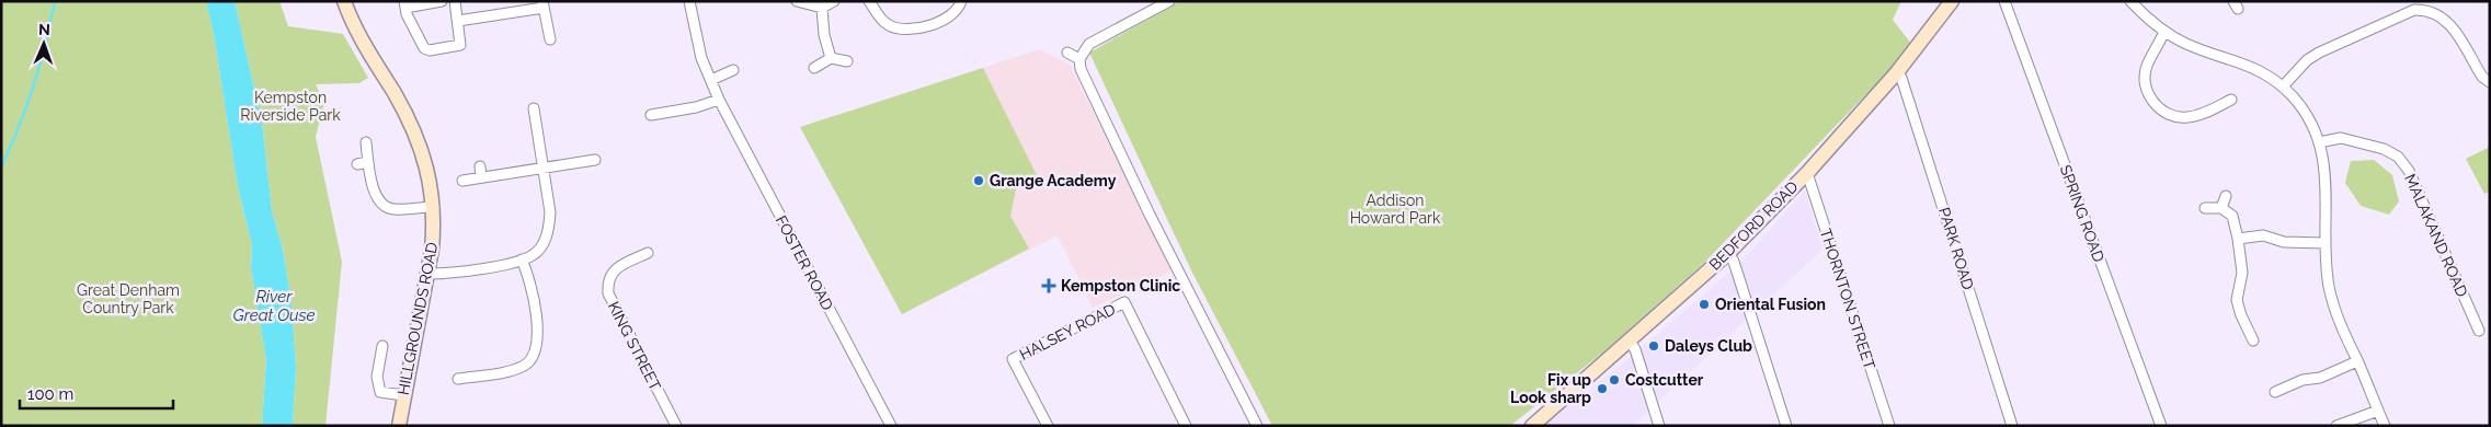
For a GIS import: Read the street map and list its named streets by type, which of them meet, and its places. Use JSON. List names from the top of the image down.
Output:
{
  "streets": {
    "main road": ["BEDFORD ROAD", "HILLGROUNDS ROAD"],
    "street": [
      "SPRING ROAD",
      "MALAKAND ROAD",
      "PARK ROAD",
      "FOSTER ROAD",
      "THORNTON STREET",
      "HALSEY ROAD",
      "KING STREET"
    ]
  },
  "crossings": [
    ["BEDFORD ROAD", "PARK ROAD"],
    ["BEDFORD ROAD", "THORNTON STREET"]
  ],
  "water": ["River Great Ouse"],
  "parks": ["Kempston Riverside Park", "Addison Howard Park", "Great Denham Country Park"],
  "places": {
    "other": [
      "Grange Academy",
      "Oriental Fusion",
      "Daleys Club",
      "Costcutter",
      "Fix up Look sharp"
    ],
    "health": ["Kempston Clinic"]
  },
  "scale_bar": "100 m",
  "north": "top"
}
